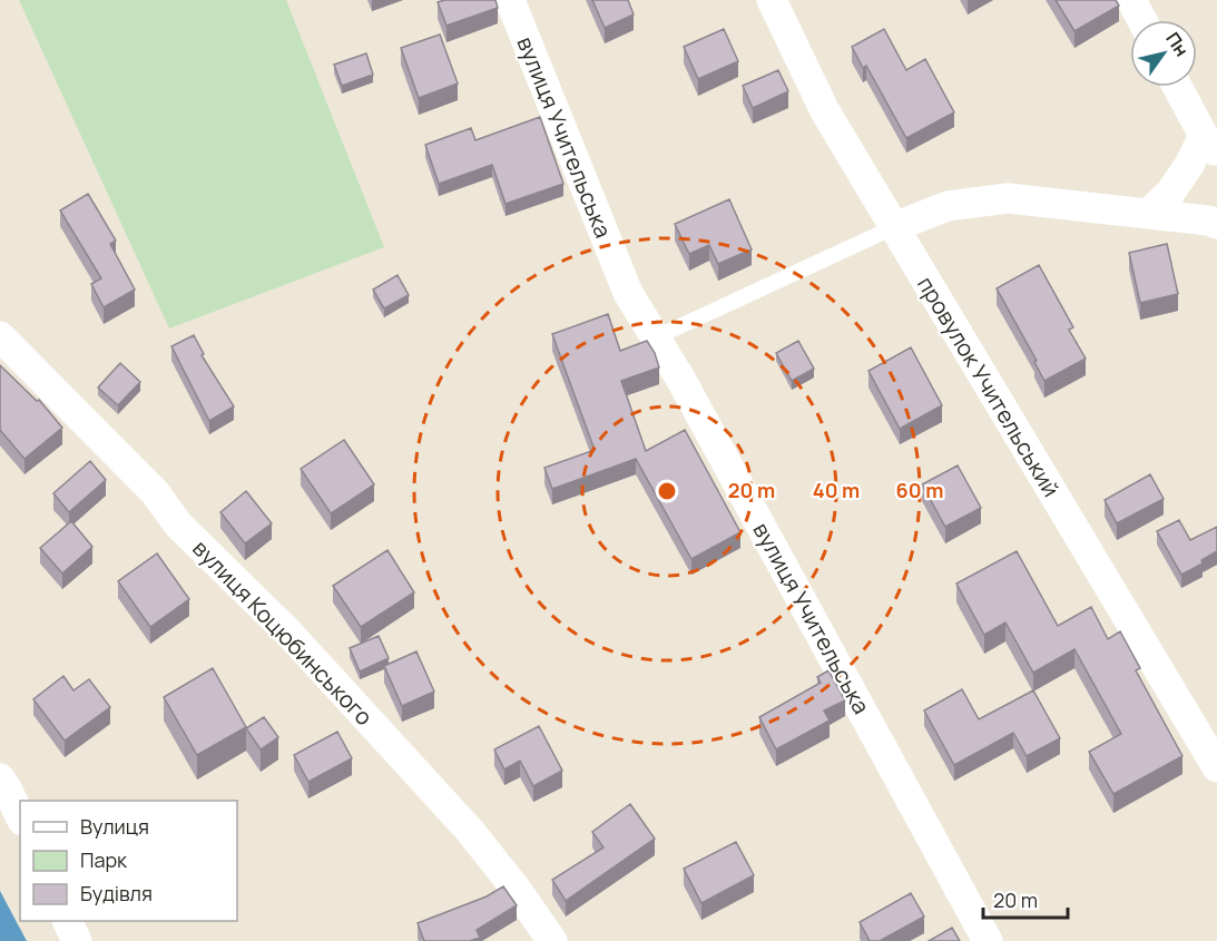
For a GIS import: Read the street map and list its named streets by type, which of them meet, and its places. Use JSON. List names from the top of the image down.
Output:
{
  "streets": {
    "street": ["вулиця Учительська", "провулок Учительський", "вулиця Коцюбинського"]
  },
  "legend": ["Вулиця", "Парк", "Будівля"],
  "scale_bar": "20 m",
  "north": "top right",
  "rings": ["20 m", "40 m", "60 m"]
}
